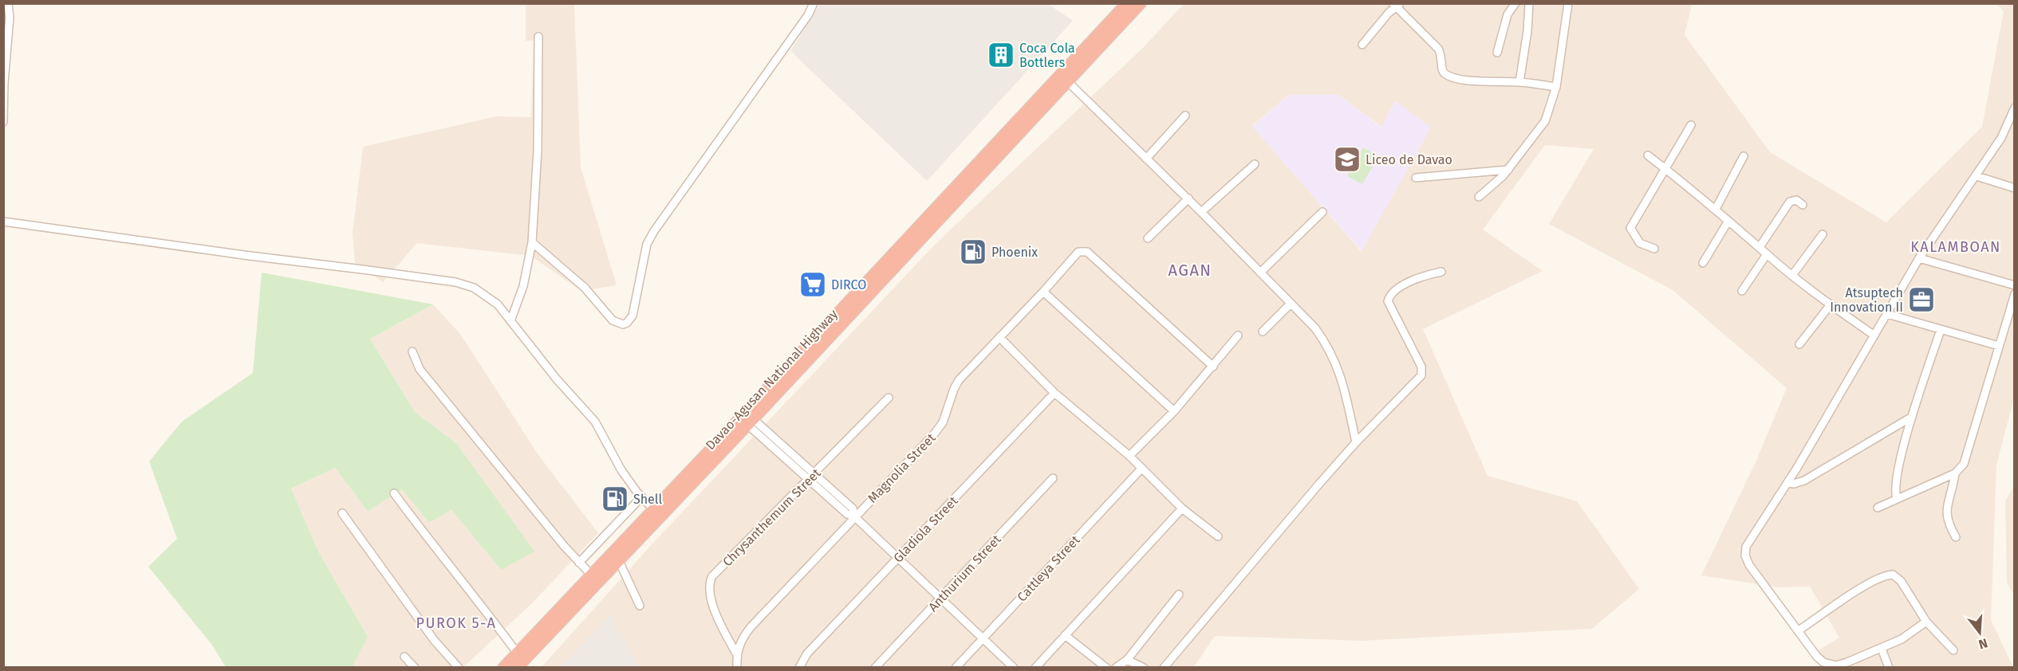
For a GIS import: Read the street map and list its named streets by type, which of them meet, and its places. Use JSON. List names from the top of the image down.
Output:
{
  "streets": {
    "highway": ["Davao-Agusan National Highway"],
    "street": [
      "Magnolia Street",
      "Chrysanthemum Street",
      "Gladiola Street",
      "Cattleya Street",
      "Anthurium Street"
    ]
  },
  "crossings": [
    ["Magnolia Street", "Chrysanthemum Street"]
  ],
  "districts": ["KALAMBOAN", "AGAN", "PUROK 5-A"],
  "places": {
    "building": ["Coca Cola Bottlers"],
    "school or university": ["Liceo de Davao"],
    "fuel station": ["Phoenix", "Shell"],
    "supermarket": ["DIRCO"],
    "office": ["Atsuptech Innovation II"]
  },
  "north": "bottom"
}
